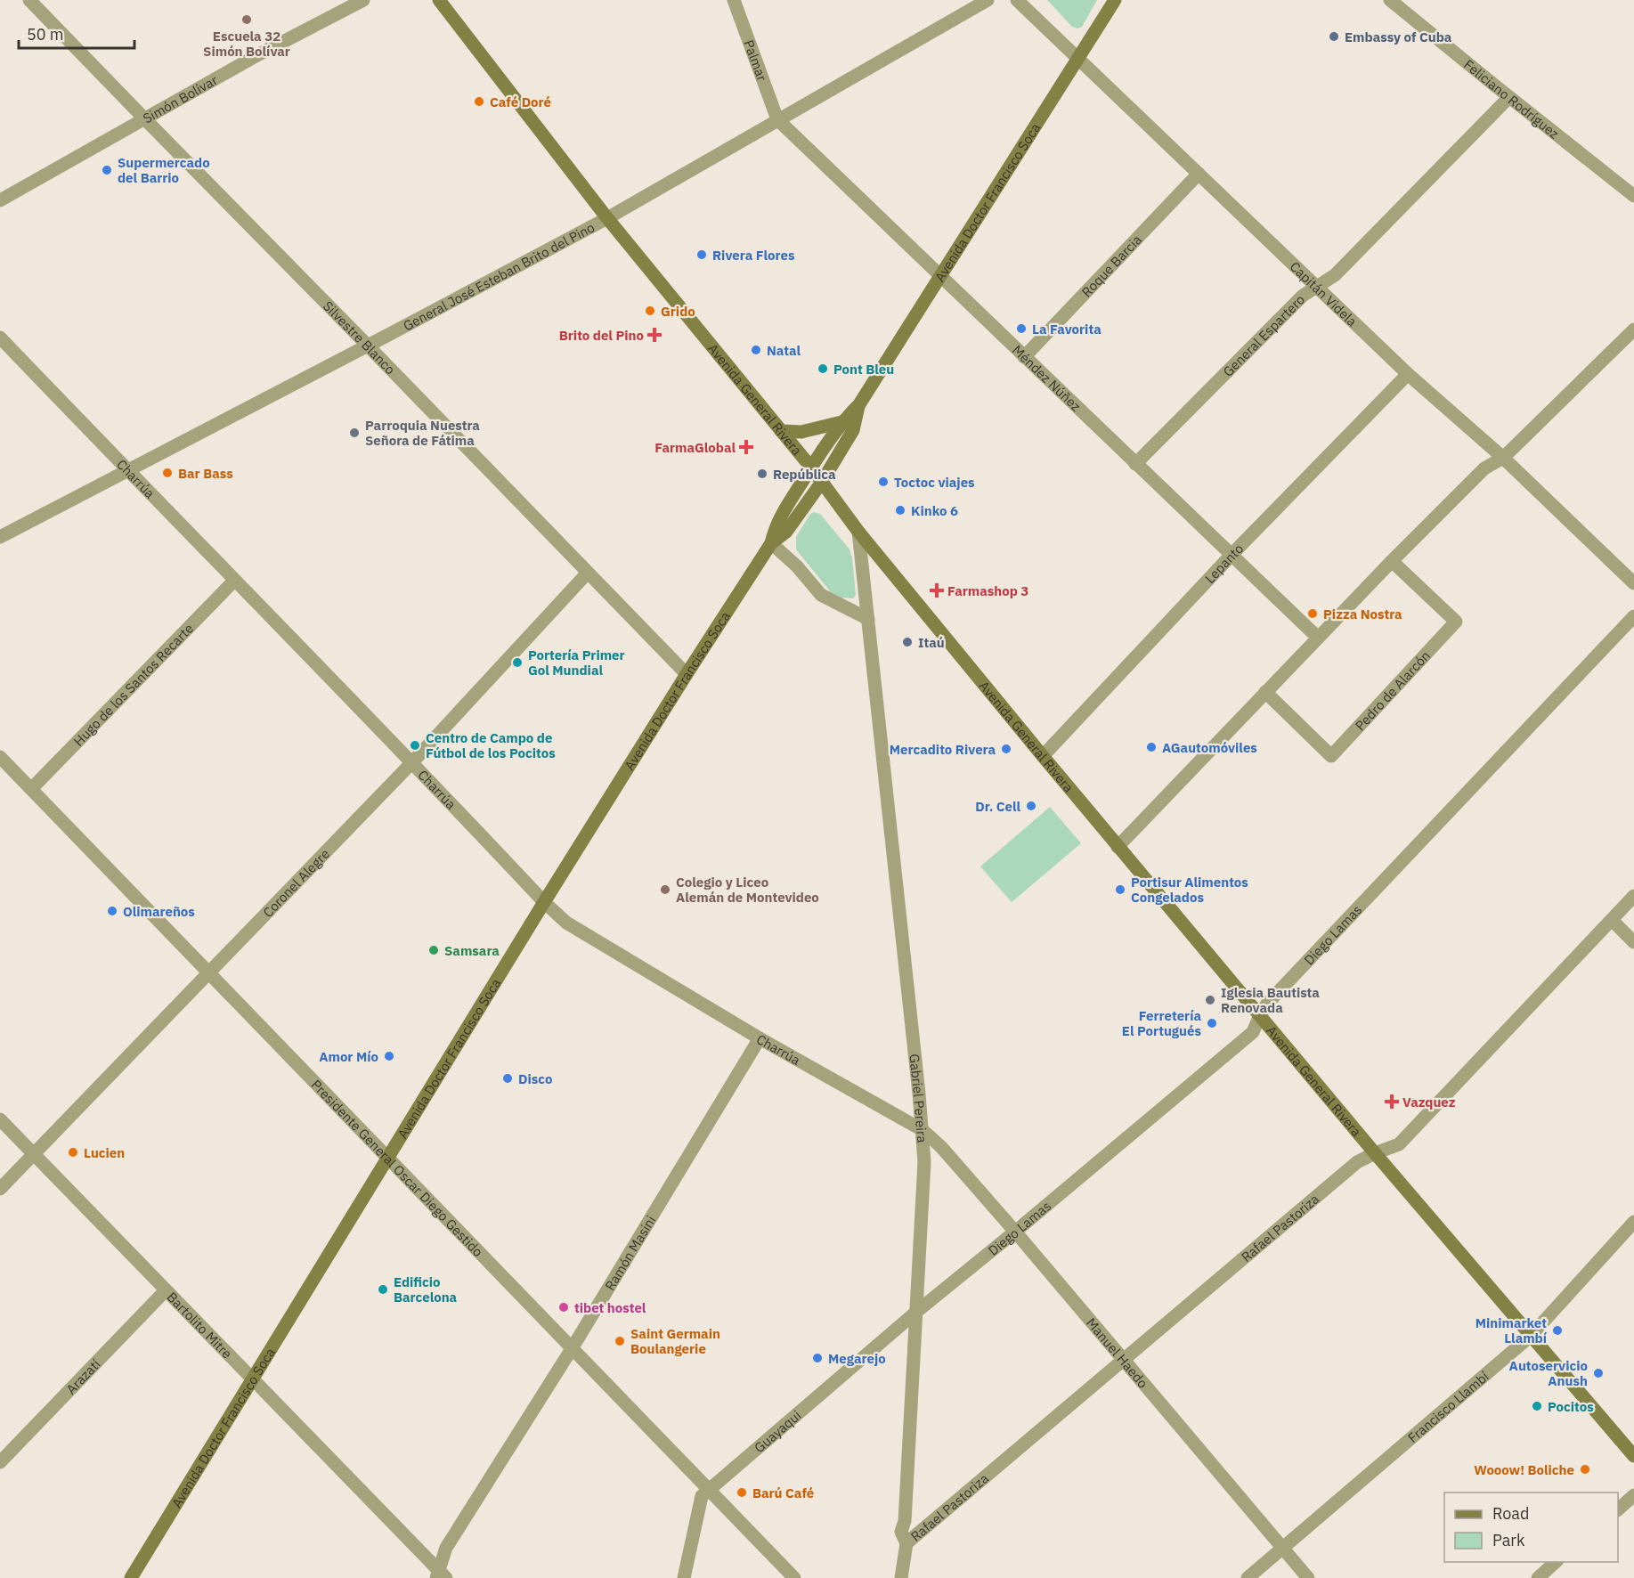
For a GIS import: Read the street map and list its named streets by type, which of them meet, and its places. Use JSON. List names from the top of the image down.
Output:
{
  "streets": {
    "street": [
      "Palmar",
      "Simón Bolívar",
      "Feliciano Rodríguez",
      "Avenida Doctor Francisco Soca",
      "Roque Barcia",
      "General José Esteban Brito del Pino",
      "Capitán Videla",
      "General Espartero",
      "Silvestre Blanco",
      "Méndez Núñez",
      "Avenida General Rivera",
      "Charrúa",
      "Lepanto",
      "Hugo de los Santos Recarte",
      "Pedro de Alarcón",
      "Coronel Alegre",
      "Diego Lamas",
      "Gabriel Pereira",
      "Presidente General Oscar Diego Gestido",
      "Rafael Pastoriza",
      "Ramón Masini",
      "Bartolito Mitre",
      "Manuel Haedo",
      "Arazatí",
      "Francisco Llambí",
      "Guayaqui"
    ]
  },
  "crossings": [
    ["Palmar", "General José Esteban Brito del Pino"],
    ["Palmar", "Méndez Núñez"],
    ["Simón Bolívar", "Silvestre Blanco"],
    ["Feliciano Rodríguez", "General Espartero"],
    ["Avenida Doctor Francisco Soca", "Capitán Videla"],
    ["Avenida Doctor Francisco Soca", "Silvestre Blanco"],
    ["Avenida Doctor Francisco Soca", "Méndez Núñez"],
    ["Avenida Doctor Francisco Soca", "Avenida General Rivera"],
    ["Avenida Doctor Francisco Soca", "Charrúa"],
    ["Avenida Doctor Francisco Soca", "Presidente General Oscar Diego Gestido"],
    ["Avenida Doctor Francisco Soca", "Bartolito Mitre"],
    ["Roque Barcia", "Capitán Videla"],
    ["Roque Barcia", "Méndez Núñez"],
    ["General José Esteban Brito del Pino", "Silvestre Blanco"],
    ["General José Esteban Brito del Pino", "Méndez Núñez"],
    ["General José Esteban Brito del Pino", "Avenida General Rivera"],
    ["General José Esteban Brito del Pino", "Charrúa"],
    ["Capitán Videla", "General Espartero"],
    ["Capitán Videla", "Lepanto"],
    ["General Espartero", "Méndez Núñez"],
    ["Silvestre Blanco", "Coronel Alegre"],
    ["Méndez Núñez", "Lepanto"],
    ["Avenida General Rivera", "Lepanto"],
    ["Avenida General Rivera", "Diego Lamas"],
    ["Avenida General Rivera", "Gabriel Pereira"],
    ["Avenida General Rivera", "Rafael Pastoriza"],
    ["Avenida General Rivera", "Francisco Llambí"],
    ["Charrúa", "Hugo de los Santos Recarte"],
    ["Charrúa", "Coronel Alegre"],
    ["Charrúa", "Gabriel Pereira"],
    ["Charrúa", "Ramón Masini"],
    ["Charrúa", "Manuel Haedo"],
    ["Hugo de los Santos Recarte", "Presidente General Oscar Diego Gestido"],
    ["Coronel Alegre", "Presidente General Oscar Diego Gestido"],
    ["Coronel Alegre", "Bartolito Mitre"],
    ["Diego Lamas", "Gabriel Pereira"],
    ["Diego Lamas", "Manuel Haedo"],
    ["Diego Lamas", "Guayaqui"],
    ["Gabriel Pereira", "Rafael Pastoriza"],
    ["Gabriel Pereira", "Manuel Haedo"],
    ["Gabriel Pereira", "Guayaqui"],
    ["Presidente General Oscar Diego Gestido", "Ramón Masini"],
    ["Presidente General Oscar Diego Gestido", "Guayaqui"],
    ["Rafael Pastoriza", "Manuel Haedo"],
    ["Ramón Masini", "Bartolito Mitre"],
    ["Bartolito Mitre", "Arazatí"],
    ["Manuel Haedo", "Francisco Llambí"]
  ],
  "places": {
    "other": [
      "Escuela 32 Simón Bolívar",
      "Embassy of Cuba",
      "Café Doré",
      "Supermercado del Barrio",
      "Rivera Flores",
      "Grido",
      "La Favorita",
      "Natal",
      "Pont Bleu",
      "Parroquia Nuestra Señora de Fátima",
      "Bar Bass",
      "República",
      "Toctoc viajes",
      "Kinko 6",
      "Pizza Nostra",
      "Itaú",
      "Portería Primer Gol Mundial",
      "Centro de Campo de Fútbol de los Pocitos",
      "AGautomóviles",
      "Mercadito Rivera",
      "Dr. Cell",
      "Colegio y Liceo Alemán de Montevideo",
      "Portisur Alimentos Congelados",
      "Olimareños",
      "Samsara",
      "Iglesia Bautista Renovada",
      "Ferretería El Portugués",
      "Amor Mío",
      "Disco",
      "Lucien",
      "Edificio Barcelona",
      "tibet hostel",
      "Minimarket Llambí",
      "Saint Germain Boulangerie",
      "Megarejo",
      "Autoservicio Anush",
      "Pocitos",
      "Wooow! Boliche",
      "Barú Café"
    ],
    "health": [
      "Brito del Pino",
      "FarmaGlobal",
      "Farmashop 3",
      "Vazquez"
    ]
  },
  "legend": ["Road", "Park"],
  "scale_bar": "50 m"
}
